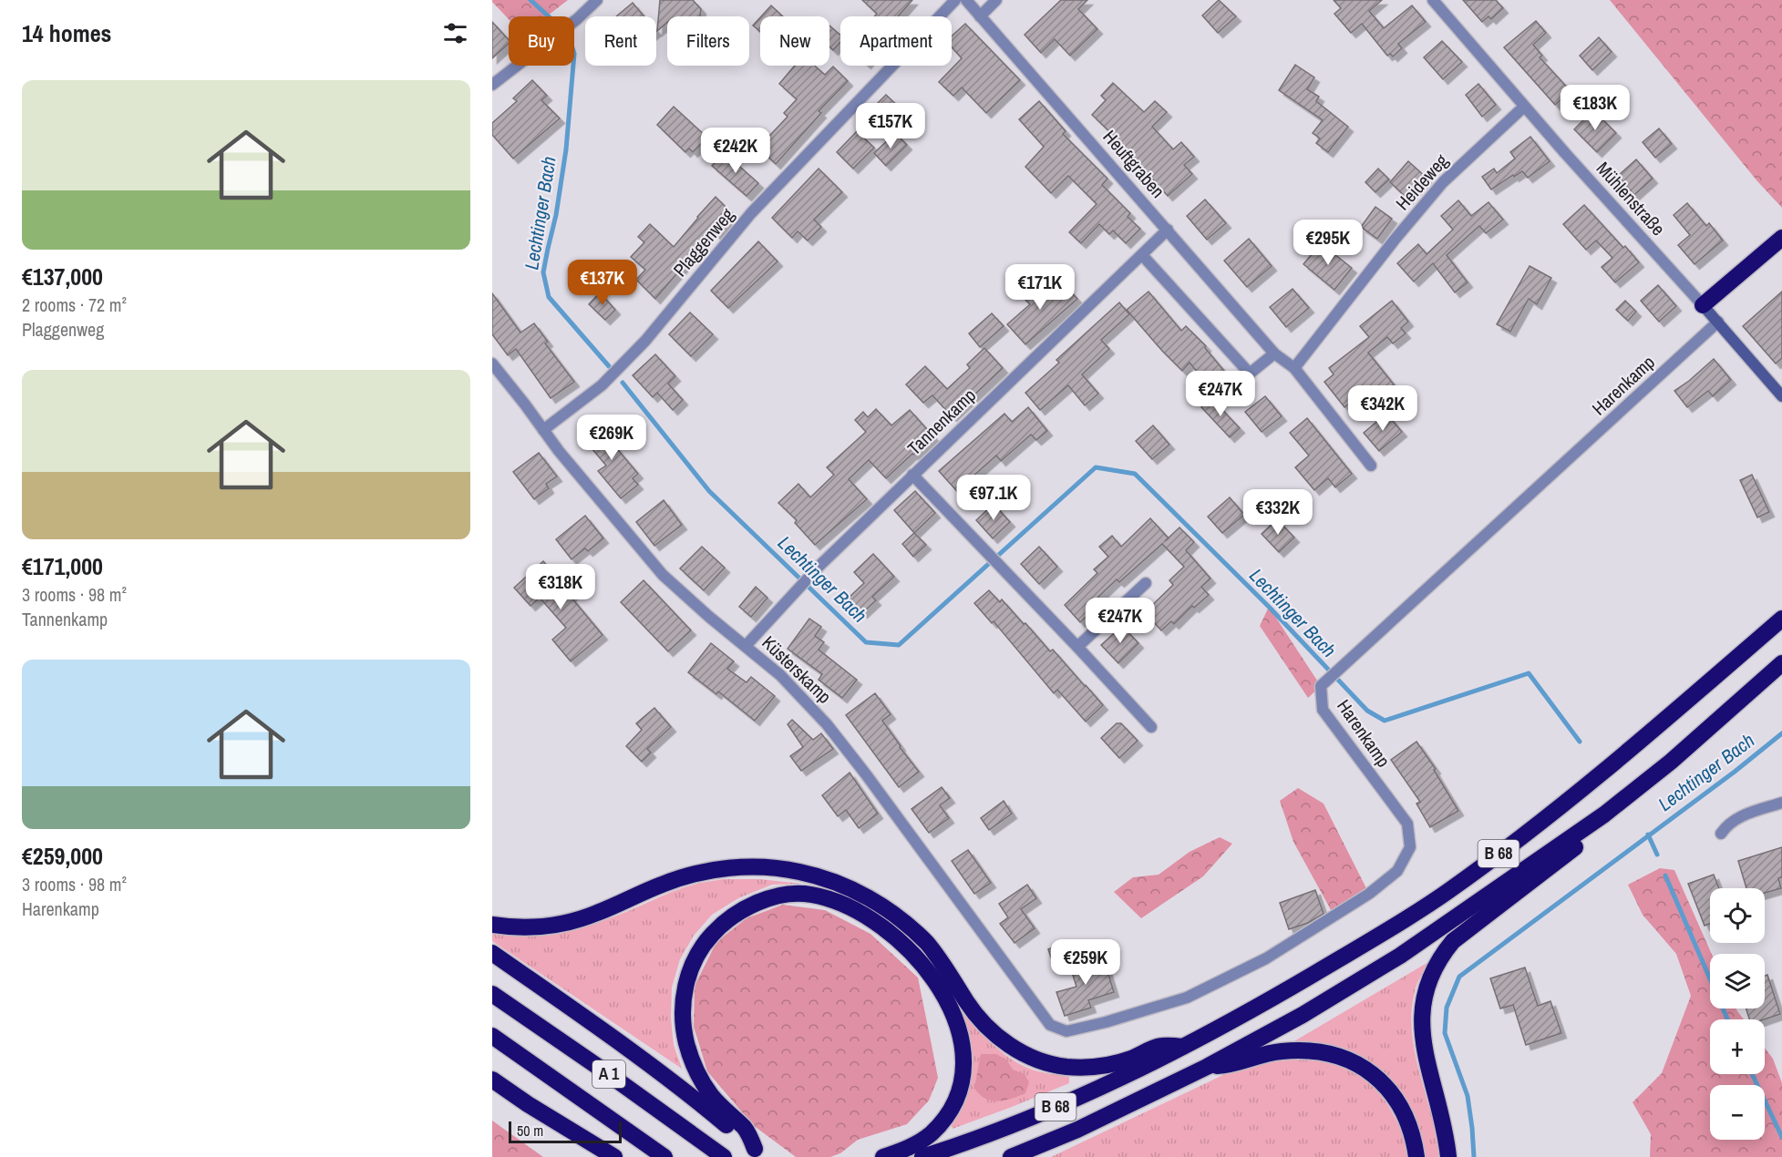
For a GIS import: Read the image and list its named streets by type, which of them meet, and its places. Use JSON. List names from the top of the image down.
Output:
{
  "streets": {
    "highway": ["B 68", "A 1"],
    "street": [
      "Heuftgraben",
      "Heideweg",
      "Mühlenstraße",
      "Plaggenweg",
      "Harenkamp",
      "Tannenkamp",
      "Küsterskamp"
    ]
  },
  "crossings": [
    ["Heuftgraben", "Heideweg"],
    ["Heuftgraben", "Tannenkamp"],
    ["Heideweg", "Mühlenstraße"],
    ["Mühlenstraße", "Harenkamp"],
    ["Plaggenweg", "Küsterskamp"],
    ["Harenkamp", "Küsterskamp"],
    ["Tannenkamp", "Küsterskamp"]
  ],
  "water": ["Lechtinger Bach"],
  "scale_bar": "50 m",
  "page": {
    "heading": "14 homes",
    "chip": [
      "Buy",
      "Rent",
      "Filters",
      "New",
      "Apartment"
    ],
    "list": [
      {
        "name": "€137,000",
        "note": "2 rooms · 72 m² · Plaggenweg"
      },
      {
        "name": "€171,000",
        "note": "3 rooms · 98 m² · Tannenkamp"
      },
      {
        "name": "€259,000",
        "note": "3 rooms · 98 m² · Harenkamp"
      }
    ],
    "price": [
      "€183K",
      "€157K",
      "€242K",
      "€295K",
      "€137K",
      "€171K",
      "€247K",
      "€342K",
      "€269K",
      "€97.1K",
      "€332K",
      "€318K",
      "€247K",
      "€259K"
    ],
    "map_buttons": ["+", "−"],
    "scale": "50 m"
  }
}
